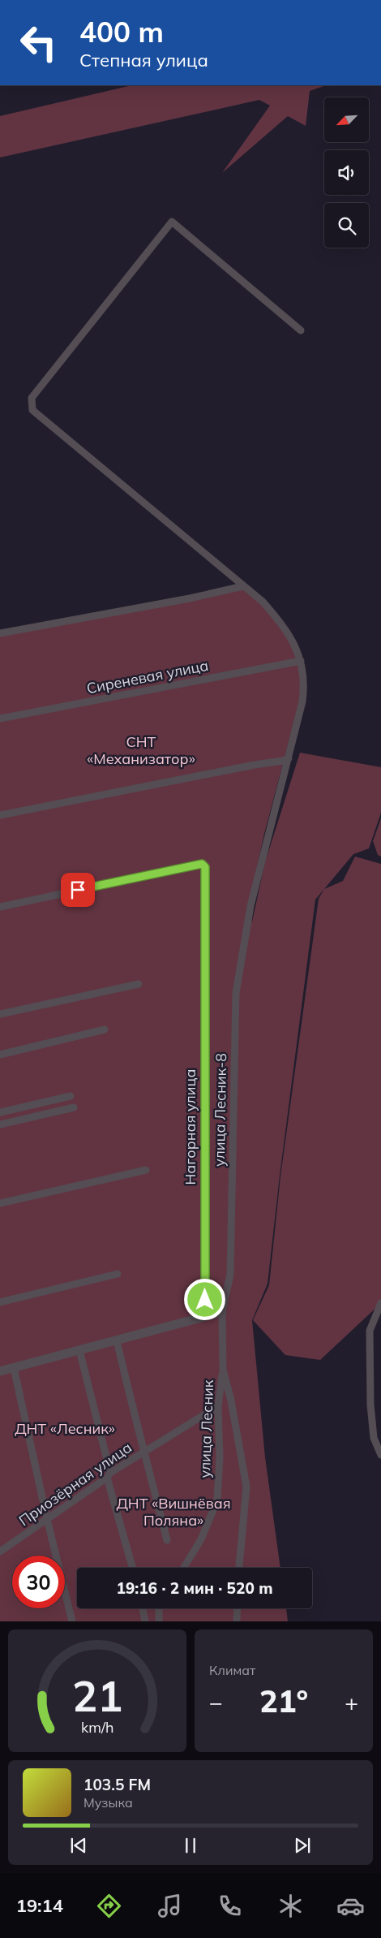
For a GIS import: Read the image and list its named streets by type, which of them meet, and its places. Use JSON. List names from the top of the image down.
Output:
{
  "streets": {
    "street": [
      "Сиреневая улица",
      "улица Лесник-8",
      "Нагорная улица",
      "улица Лесник",
      "Приозёрная улица"
    ]
  },
  "crossings": [
    ["Сиреневая улица", "улица Лесник-8"],
    ["улица Лесник-8", "улица Лесник"],
    ["улица Лесник", "Приозёрная улица"]
  ],
  "parks": ["СНТ «Механизатор»", "ДНТ «Лесник»", "ДНТ «Вишнёвая Поляна»"],
  "north": "bottom left",
  "page": {
    "turn": ["400 m", "Степная улица"],
    "limit": "30",
    "trip": "19:16 · 2 мин · 520 m",
    "tile": "Климат",
    "heat": ["−", "21°", "+"],
    "song": ["103.5 FM", "Музыка"],
    "tabs": "19:14",
    "gauge": ["21", "km/h"]
  }
}
